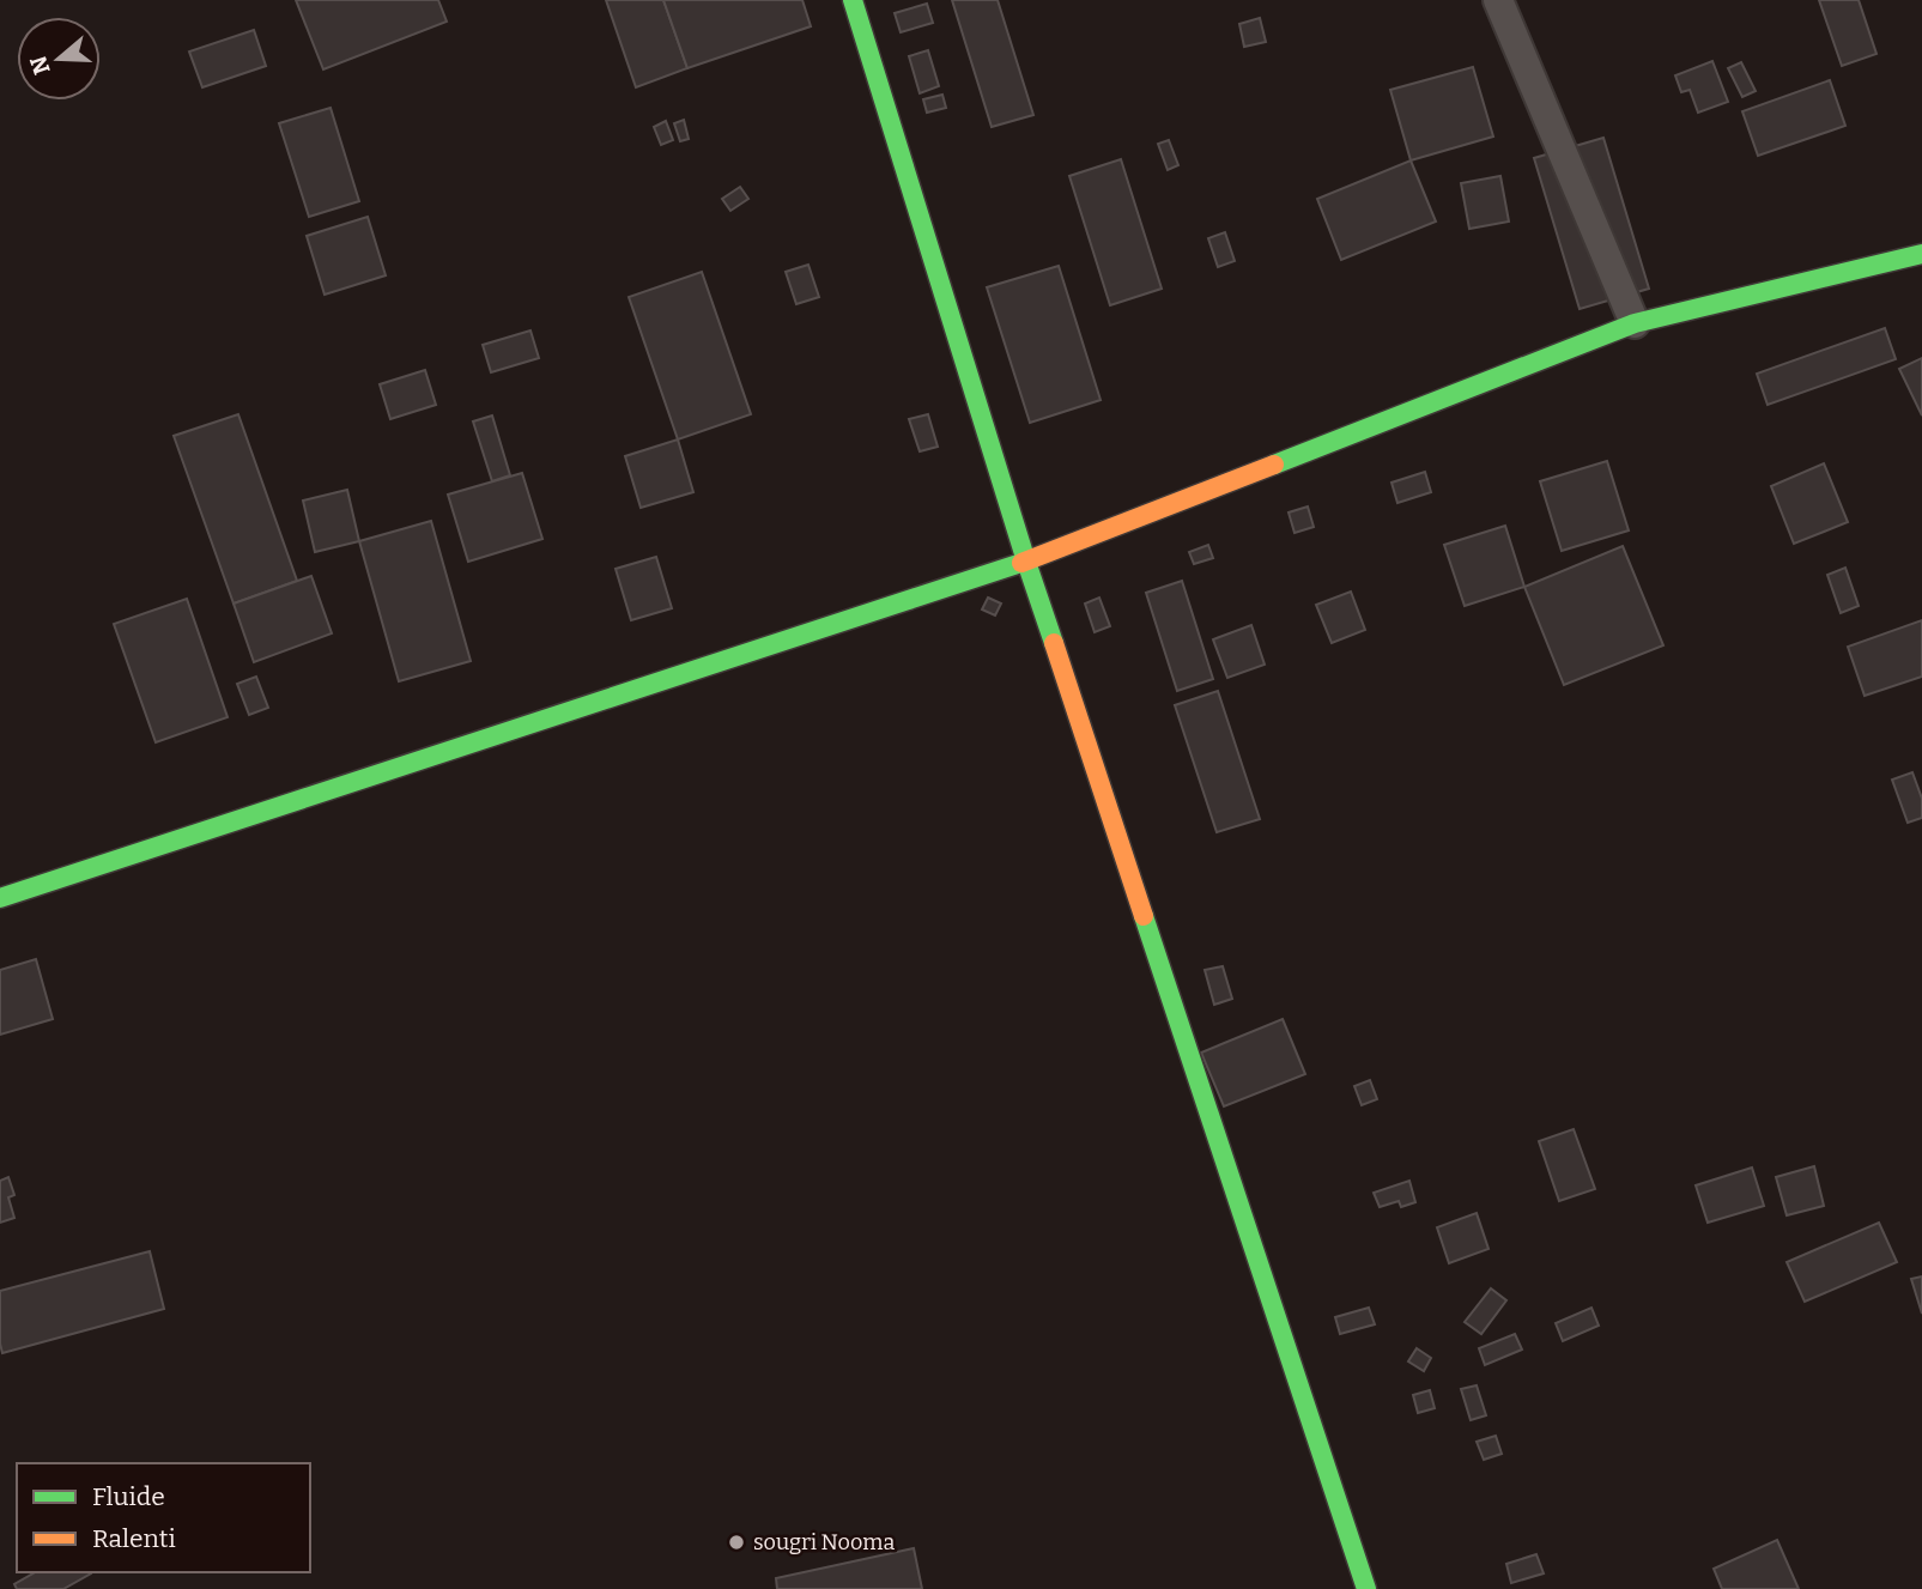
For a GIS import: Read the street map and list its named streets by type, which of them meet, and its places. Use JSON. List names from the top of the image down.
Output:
{
  "places": ["sougri Nooma"],
  "legend": ["Fluide", "Ralenti"],
  "north": "left"
}
